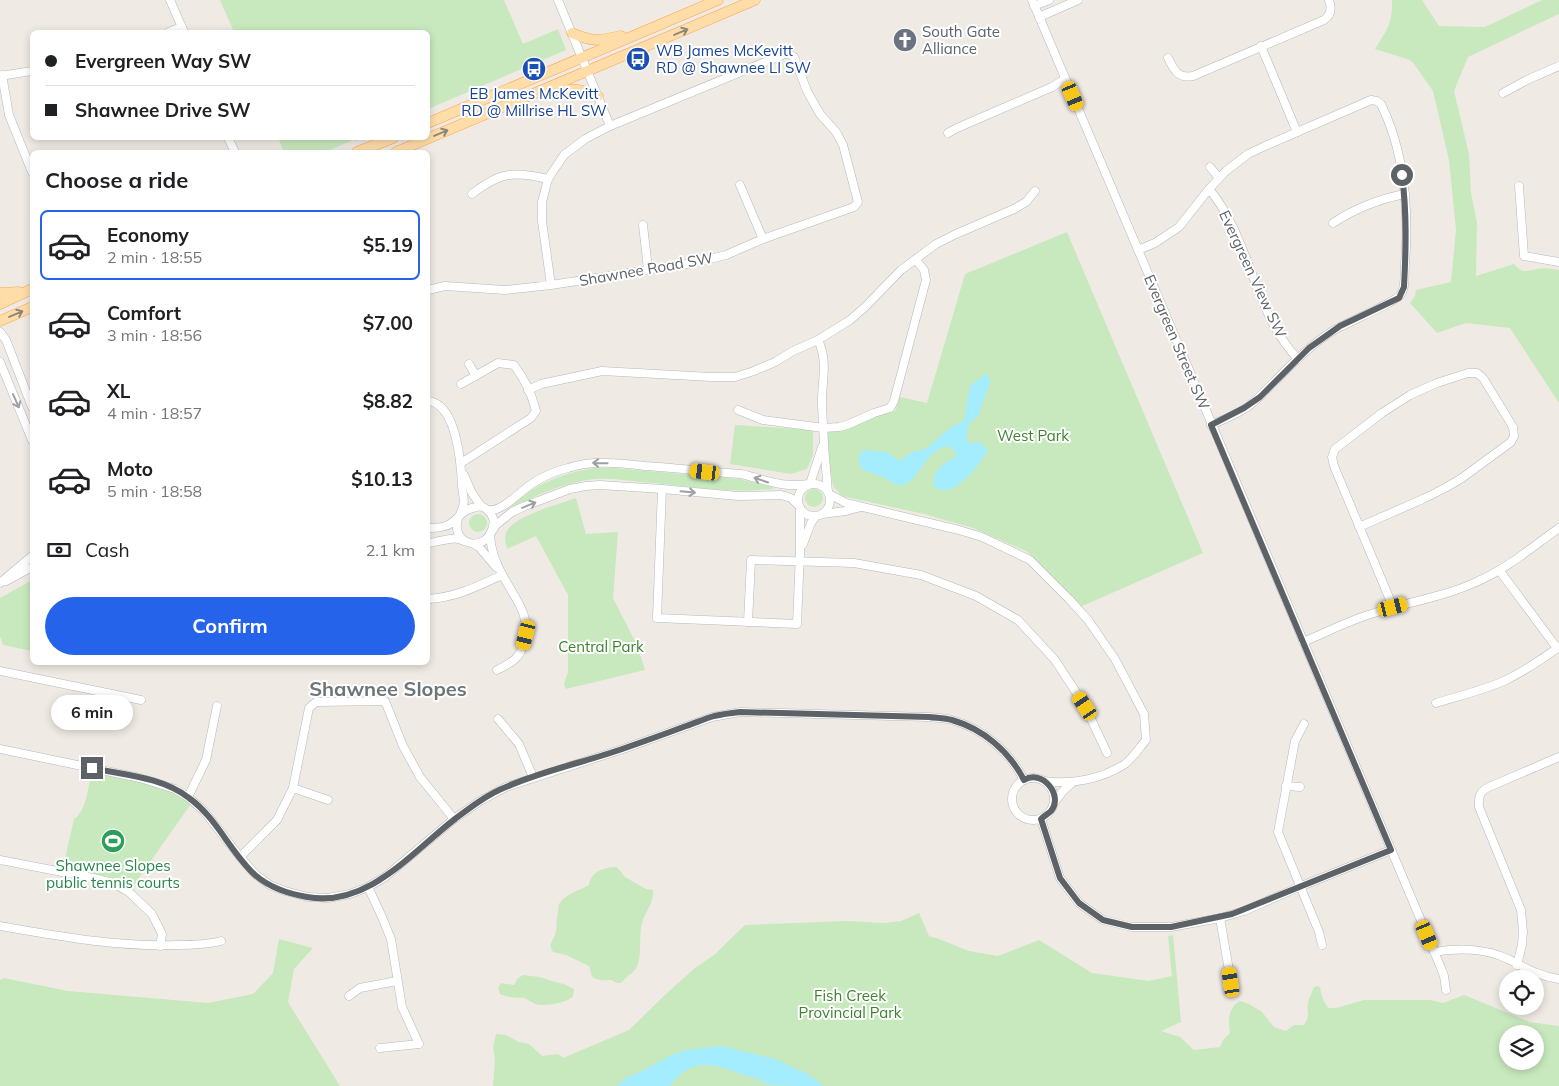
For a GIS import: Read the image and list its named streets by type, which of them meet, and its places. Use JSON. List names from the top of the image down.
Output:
{
  "streets": {
    "street": ["Shawnee Road SW", "Evergreen View SW", "Evergreen Street SW"]
  },
  "districts": ["Shawnee Slopes"],
  "parks": ["West Park", "Central Park", "Fish Creek Provincial Park"],
  "places": {
    "church": ["South Gate Alliance"],
    "bus stop": ["WB James McKevitt RD @ Shawnee LI SW", "EB James McKevitt RD @ Millrise HL SW"],
    "sports": ["Shawnee Slopes public tennis courts"]
  },
  "page": {
    "banner": ["Evergreen Way SW", "Shawnee Drive SW"],
    "heading": "Choose a ride",
    "list": [
      {
        "name": "Economy",
        "note": "2 min · 18:55",
        "value": "$5.19"
      },
      {
        "name": "Comfort",
        "note": "3 min · 18:56",
        "value": "$7.00"
      },
      {
        "name": "XL",
        "note": "4 min · 18:57",
        "value": "$8.82"
      },
      {
        "name": "Moto",
        "note": "5 min · 18:58",
        "value": "$10.13"
      }
    ],
    "pay": ["Cash", "2.1 km"],
    "buttons": "Confirm",
    "bubble": "6 min"
  }
}
